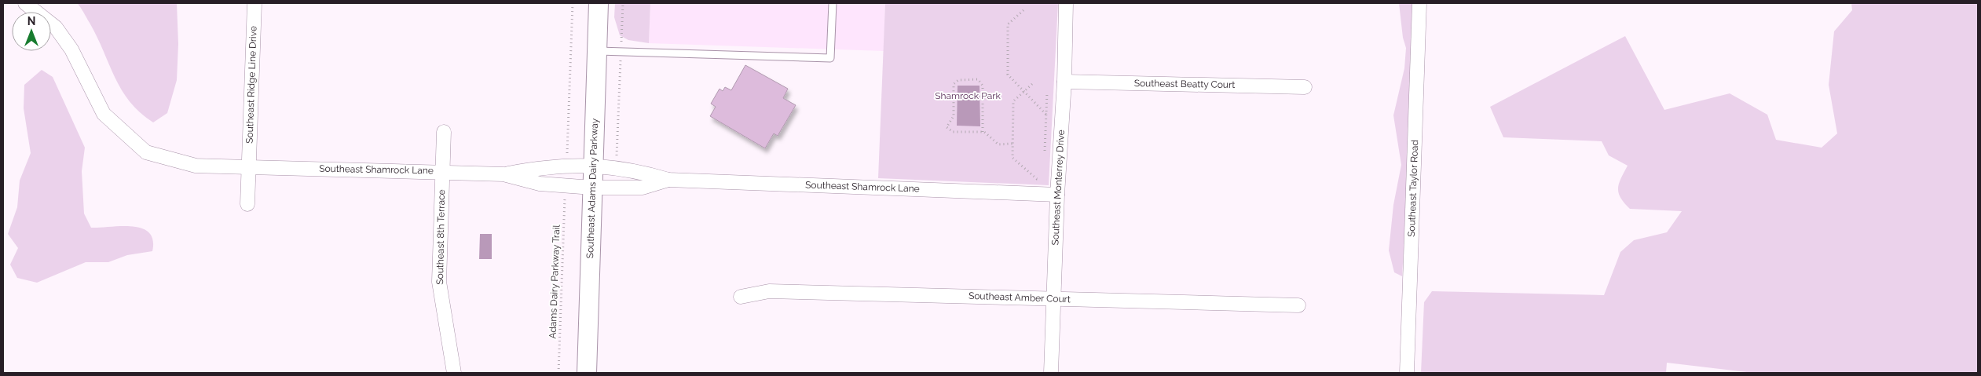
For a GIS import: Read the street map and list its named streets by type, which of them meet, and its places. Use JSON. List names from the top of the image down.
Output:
{
  "streets": {
    "main road": ["Southeast Adams Dairy Parkway"],
    "street": [
      "Southeast Beatty Court",
      "Southeast Ridge Line Drive",
      "Southeast Shamrock Lane",
      "Southeast Monterrey Drive",
      "Southeast Taylor Road",
      "Southeast 8th Terrace",
      "Southeast Amber Court"
    ],
    "path": ["Adams Dairy Parkway Trail"]
  },
  "crossings": [
    ["Southeast Beatty Court", "Southeast Monterrey Drive"],
    ["Southeast Ridge Line Drive", "Southeast Shamrock Lane"],
    ["Southeast Shamrock Lane", "Southeast Monterrey Drive"],
    ["Southeast Shamrock Lane", "Southeast Adams Dairy Parkway"],
    ["Southeast Shamrock Lane", "Southeast 8th Terrace"],
    ["Southeast Monterrey Drive", "Southeast Amber Court"]
  ],
  "parks": ["Shamrock Park"],
  "north": "top"
}
